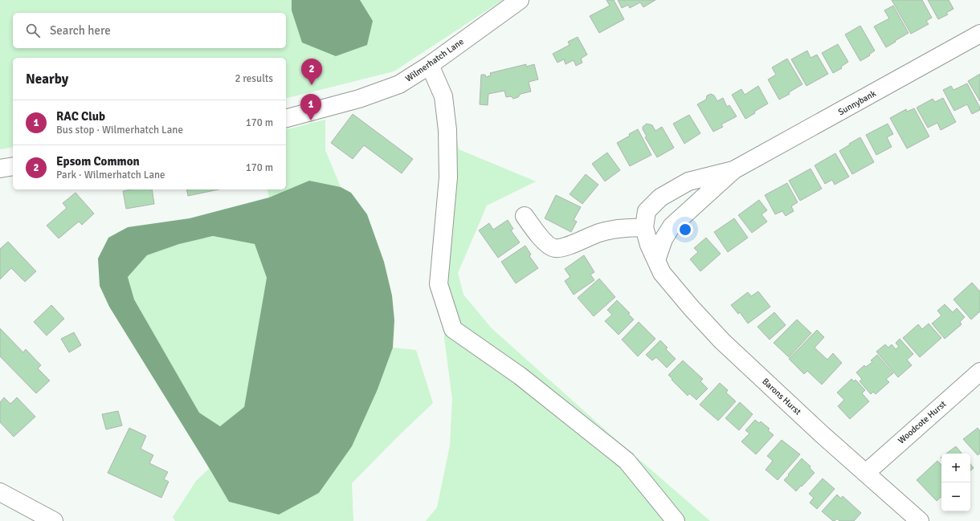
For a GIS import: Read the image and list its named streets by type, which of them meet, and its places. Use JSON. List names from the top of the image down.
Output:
{
  "streets": {
    "street": [
      "Wilmerhatch Lane",
      "Sunnybank",
      "Barons Hurst",
      "Woodcote Hurst"
    ]
  },
  "crossings": [
    ["Sunnybank", "Barons Hurst"],
    ["Barons Hurst", "Woodcote Hurst"]
  ],
  "page": {
    "search": "Search here",
    "heading": ["Nearby", "2 results"],
    "pins": ["2", "1"],
    "list": [
      {
        "mark": "1",
        "name": "RAC Club",
        "note": "Bus stop · Wilmerhatch Lane",
        "value": "170 m"
      },
      {
        "mark": "2",
        "name": "Epsom Common",
        "note": "Park · Wilmerhatch Lane",
        "value": "170 m"
      }
    ],
    "map_buttons": ["+", "−"]
  }
}
